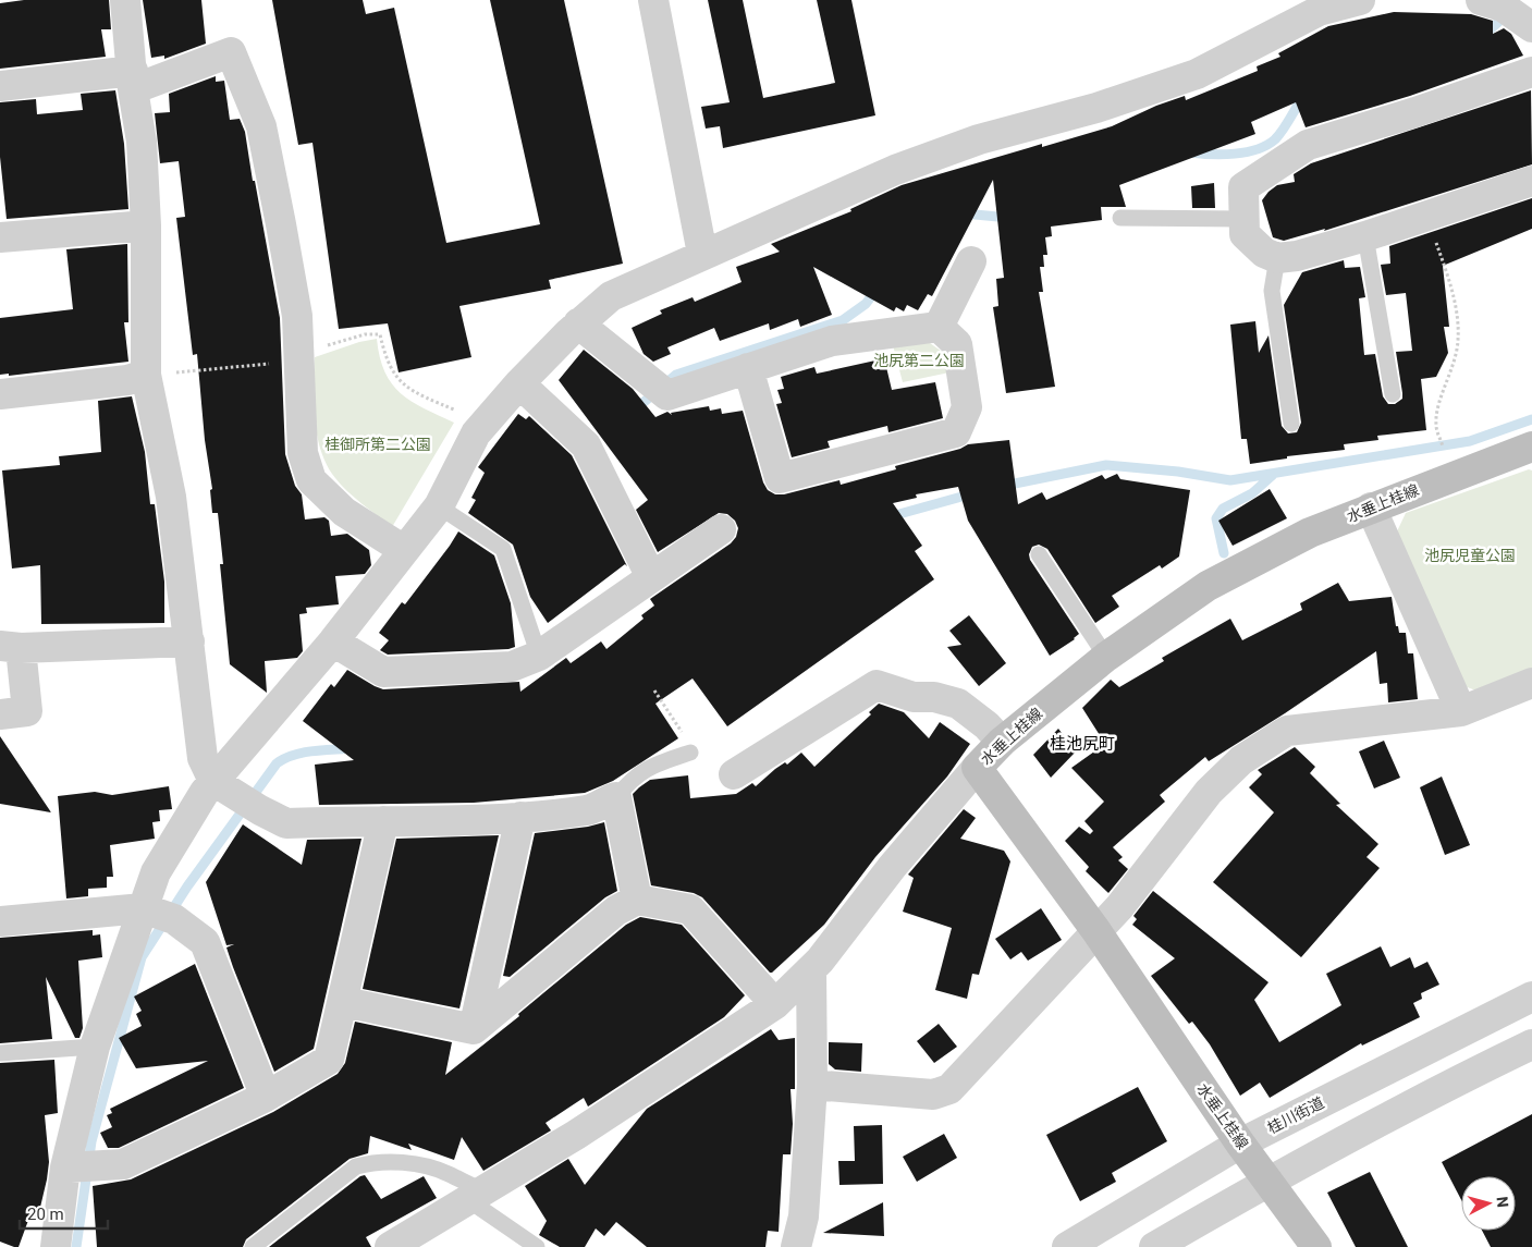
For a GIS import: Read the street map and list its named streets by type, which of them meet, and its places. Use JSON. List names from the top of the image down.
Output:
{
  "streets": {
    "main road": ["水垂上桂線"],
    "street": ["桂川街道"]
  },
  "crossings": [
    ["水垂上桂線", "桂川街道"]
  ],
  "districts": ["桂池尻町"],
  "parks": ["池尻第二公園", "桂御所第二公園", "池尻児童公園"],
  "scale_bar": "20 m",
  "north": "right"
}
